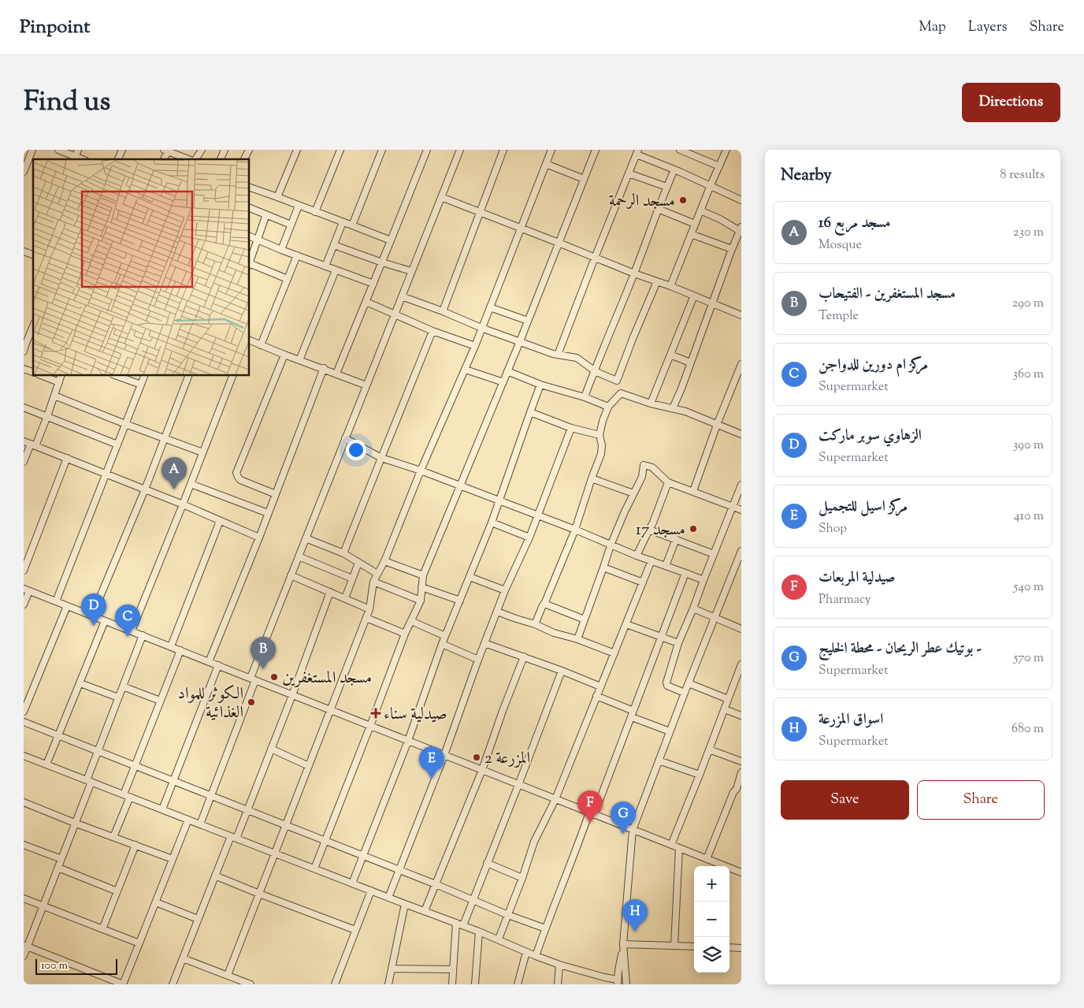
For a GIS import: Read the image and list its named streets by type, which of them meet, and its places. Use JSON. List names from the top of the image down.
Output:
{
  "places": {
    "other": [
      "مسجد الرحمة",
      "مسجد 17",
      "مسجد المستغفرين",
      "الكوثر للمواد الغذائية",
      "المزرعة 2"
    ],
    "health": ["صيدلية سناء"]
  },
  "scale_bar": "100 m",
  "page": {
    "header": "Pinpoint",
    "nav": ["Map", "Layers", "Share"],
    "title": "Find us",
    "buttons": [
      "Directions",
      ["Save", "Share"]
    ],
    "heading": ["Nearby", "8 results"],
    "list": [
      {
        "mark": "A",
        "name": "مسجد مربع 16",
        "note": "Mosque",
        "value": "230 m"
      },
      {
        "mark": "B",
        "name": "مسجد المستغفرين - الفتيحاب",
        "note": "Temple",
        "value": "290 m"
      },
      {
        "mark": "C",
        "name": "مركز ام دورين للدواجن",
        "note": "Supermarket",
        "value": "360 m"
      },
      {
        "mark": "D",
        "name": "الزهاوي سوبر ماركت",
        "note": "Supermarket",
        "value": "390 m"
      },
      {
        "mark": "E",
        "name": "مركز اسيل للتجميل",
        "note": "Shop",
        "value": "410 m"
      },
      {
        "mark": "F",
        "name": "صيدلية المربعات",
        "note": "Pharmacy",
        "value": "540 m"
      },
      {
        "mark": "G",
        "name": "بوتيك عطر الريحان - محطة الخليج -",
        "note": "Supermarket",
        "value": "570 m"
      },
      {
        "mark": "H",
        "name": "اسواق المزرعة",
        "note": "Supermarket",
        "value": "680 m"
      }
    ],
    "pins": [
      "A",
      "D",
      "C",
      "B",
      "E",
      "F",
      "G",
      "H"
    ],
    "map_buttons": ["+", "−"],
    "scale": "100 m"
  }
}
